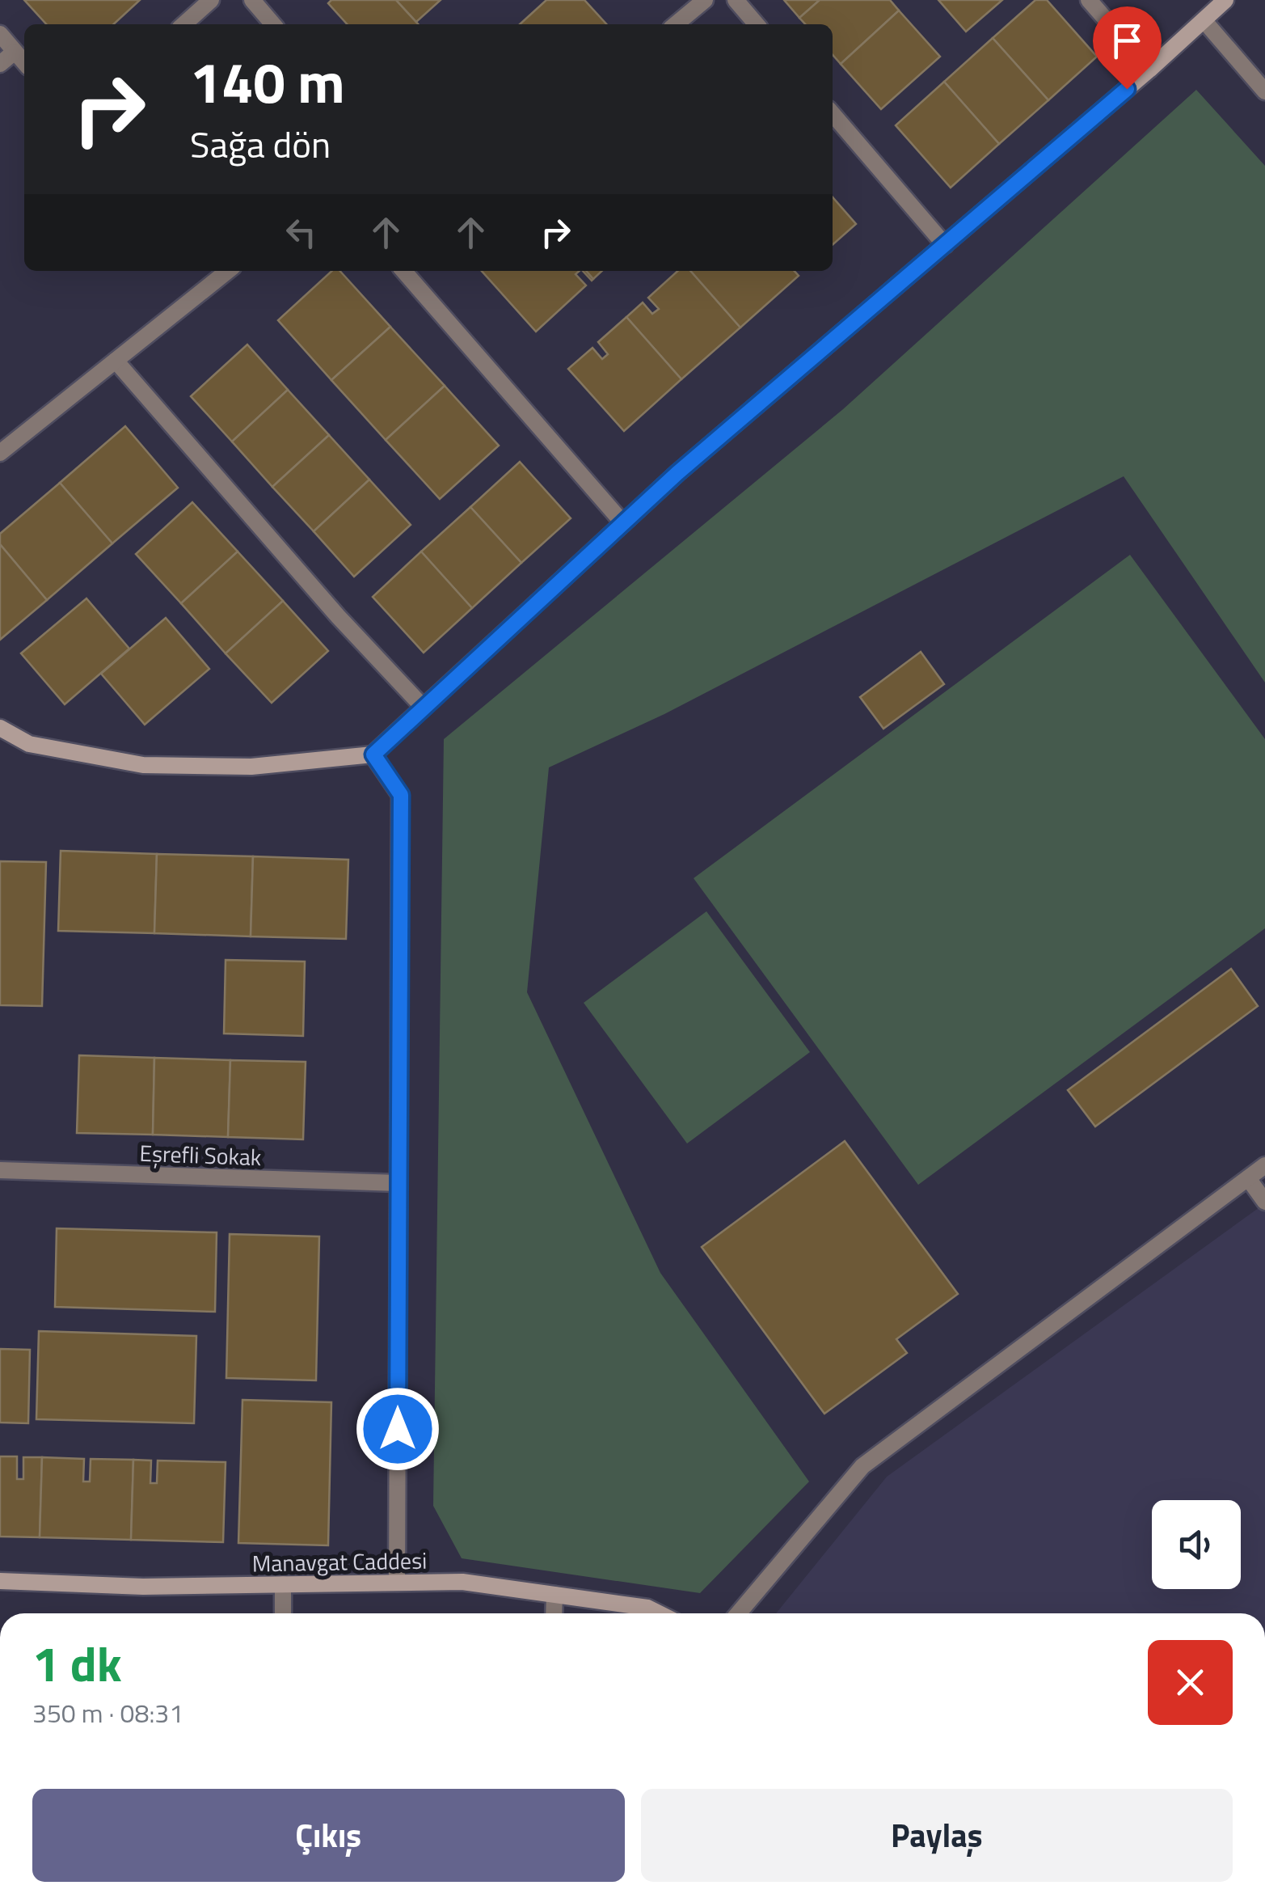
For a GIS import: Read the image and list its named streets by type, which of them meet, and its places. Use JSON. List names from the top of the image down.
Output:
{
  "streets": {
    "street": ["Eşrefli Sokak", "Manavgat Caddesi"]
  },
  "page": {
    "turn": ["140 m", "Sağa dön"],
    "heading": ["1 dk", "350 m · 08:31"],
    "buttons": ["Çıkış", "Paylaş"]
  }
}
